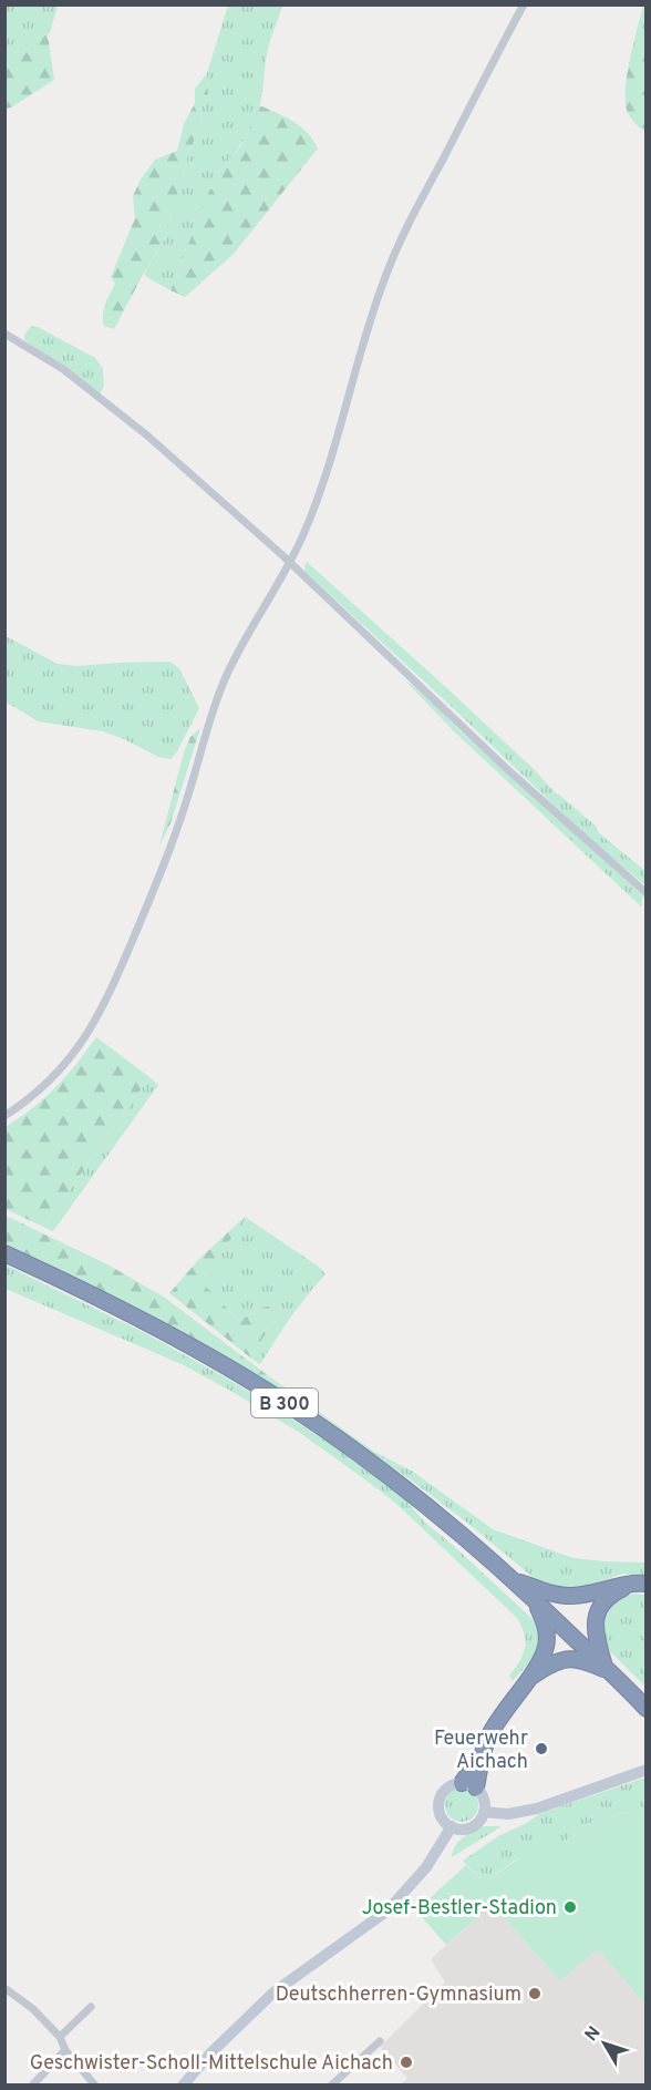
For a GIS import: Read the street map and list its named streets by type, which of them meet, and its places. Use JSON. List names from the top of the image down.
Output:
{
  "streets": {
    "highway": ["B 300"]
  },
  "places": [
    "Feuerwehr Aichach",
    "Josef-Bestler-Stadion",
    "Deutschherren-Gymnasium",
    "Geschwister-Scholl-Mittelschule Aichach"
  ],
  "north": "top left"
}
